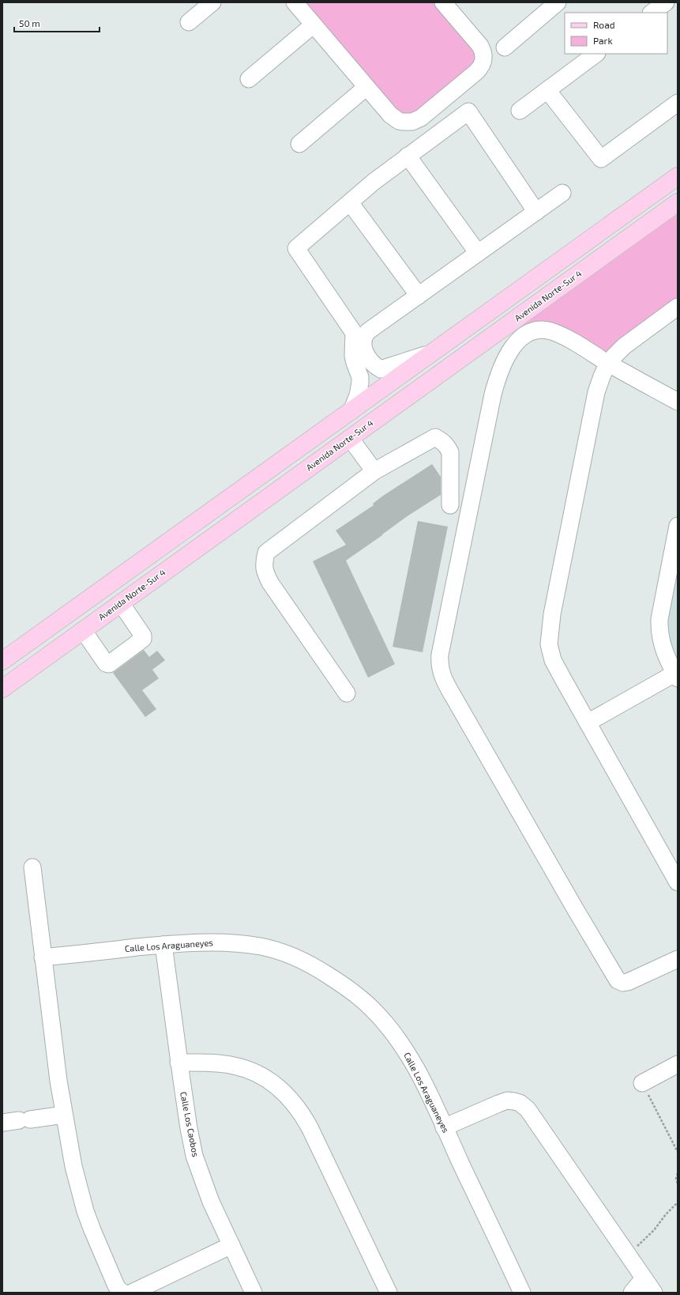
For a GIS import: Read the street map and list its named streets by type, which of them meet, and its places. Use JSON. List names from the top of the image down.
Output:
{
  "streets": {
    "main road": ["Avenida Norte-Sur 4"],
    "street": ["Calle Los Araguaneyes", "Calle Los Caobos"]
  },
  "crossings": [
    ["Calle Los Araguaneyes", "Calle Los Caobos"]
  ],
  "legend": ["Road", "Park"],
  "scale_bar": "50 m"
}
